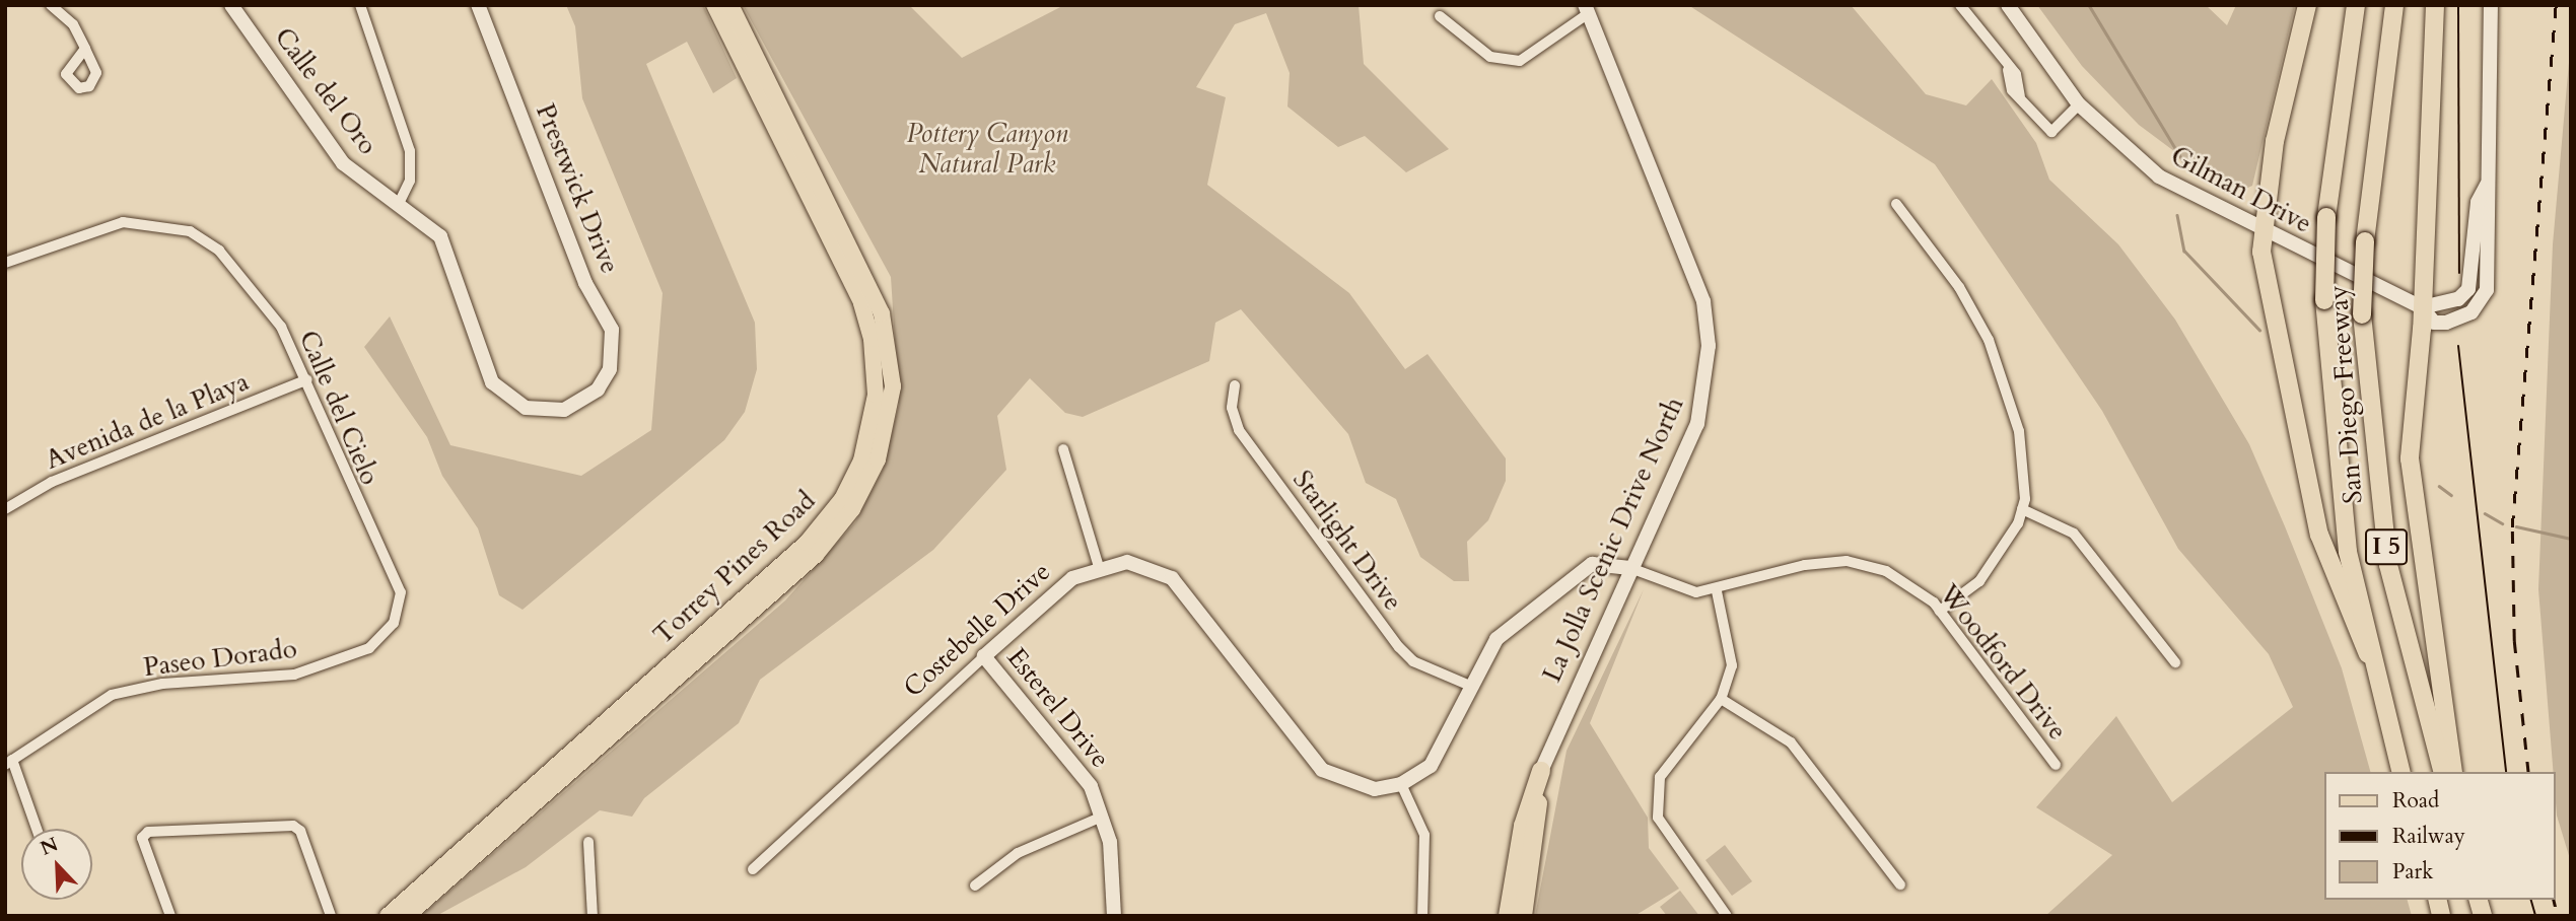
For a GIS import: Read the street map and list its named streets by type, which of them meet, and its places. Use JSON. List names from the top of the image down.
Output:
{
  "streets": {
    "highway": ["San Diego Freeway", "I 5"],
    "main road": ["Torrey Pines Road"],
    "street": [
      "Calle del Oro",
      "Prestwick Drive",
      "Gilman Drive",
      "Calle del Cielo",
      "Avenida de la Playa",
      "La Jolla Scenic Drive North",
      "Starlight Drive",
      "Costebelle Drive",
      "Paseo Dorado",
      "Woodford Drive",
      "Esterel Drive"
    ]
  },
  "crossings": [
    ["Calle del Oro", "Prestwick Drive"],
    ["Calle del Cielo", "Avenida de la Playa"],
    ["Calle del Cielo", "Paseo Dorado"],
    ["La Jolla Scenic Drive North", "Woodford Drive"],
    ["Costebelle Drive", "Esterel Drive"]
  ],
  "parks": ["Pottery Canyon Natural Park"],
  "legend": ["Road", "Railway", "Park"],
  "north": "top left"
}
